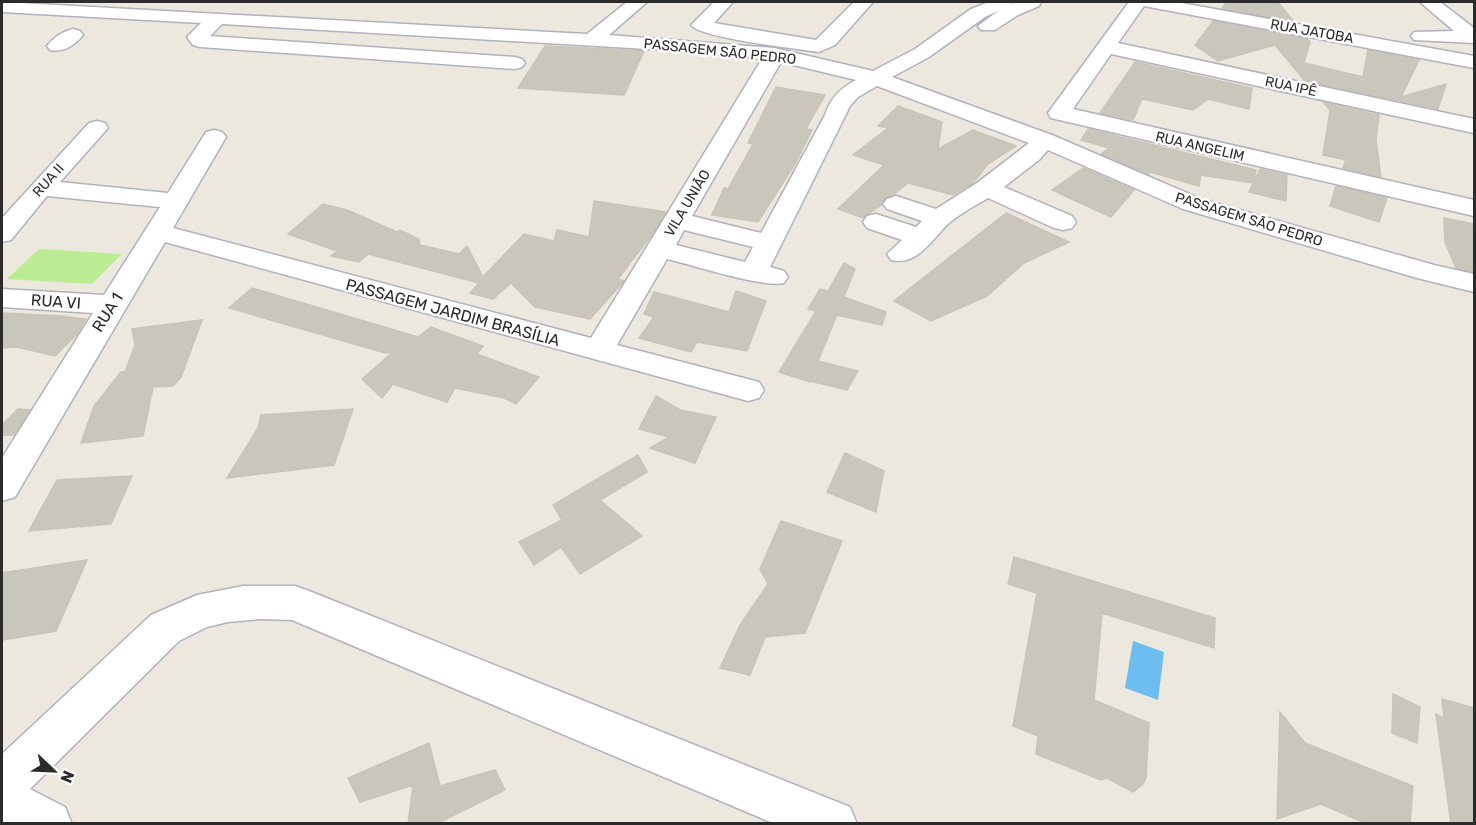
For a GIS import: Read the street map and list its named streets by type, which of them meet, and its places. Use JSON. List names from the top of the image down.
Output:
{
  "streets": {
    "street": [
      "RUA JATOBA",
      "PASSAGEM SÃO PEDRO",
      "RUA IPÊ",
      "RUA ANGELIM",
      "RUA II",
      "VILA UNIÃO",
      "RUA VI",
      "RUA 1",
      "PASSAGEM JARDIM BRASÍLIA"
    ]
  },
  "crossings": [
    ["PASSAGEM SÃO PEDRO", "VILA UNIÃO"],
    ["RUA IPÊ", "RUA ANGELIM"],
    ["VILA UNIÃO", "PASSAGEM JARDIM BRASÍLIA"],
    ["RUA VI", "RUA 1"],
    ["RUA 1", "PASSAGEM JARDIM BRASÍLIA"]
  ],
  "north": "bottom right"
}
